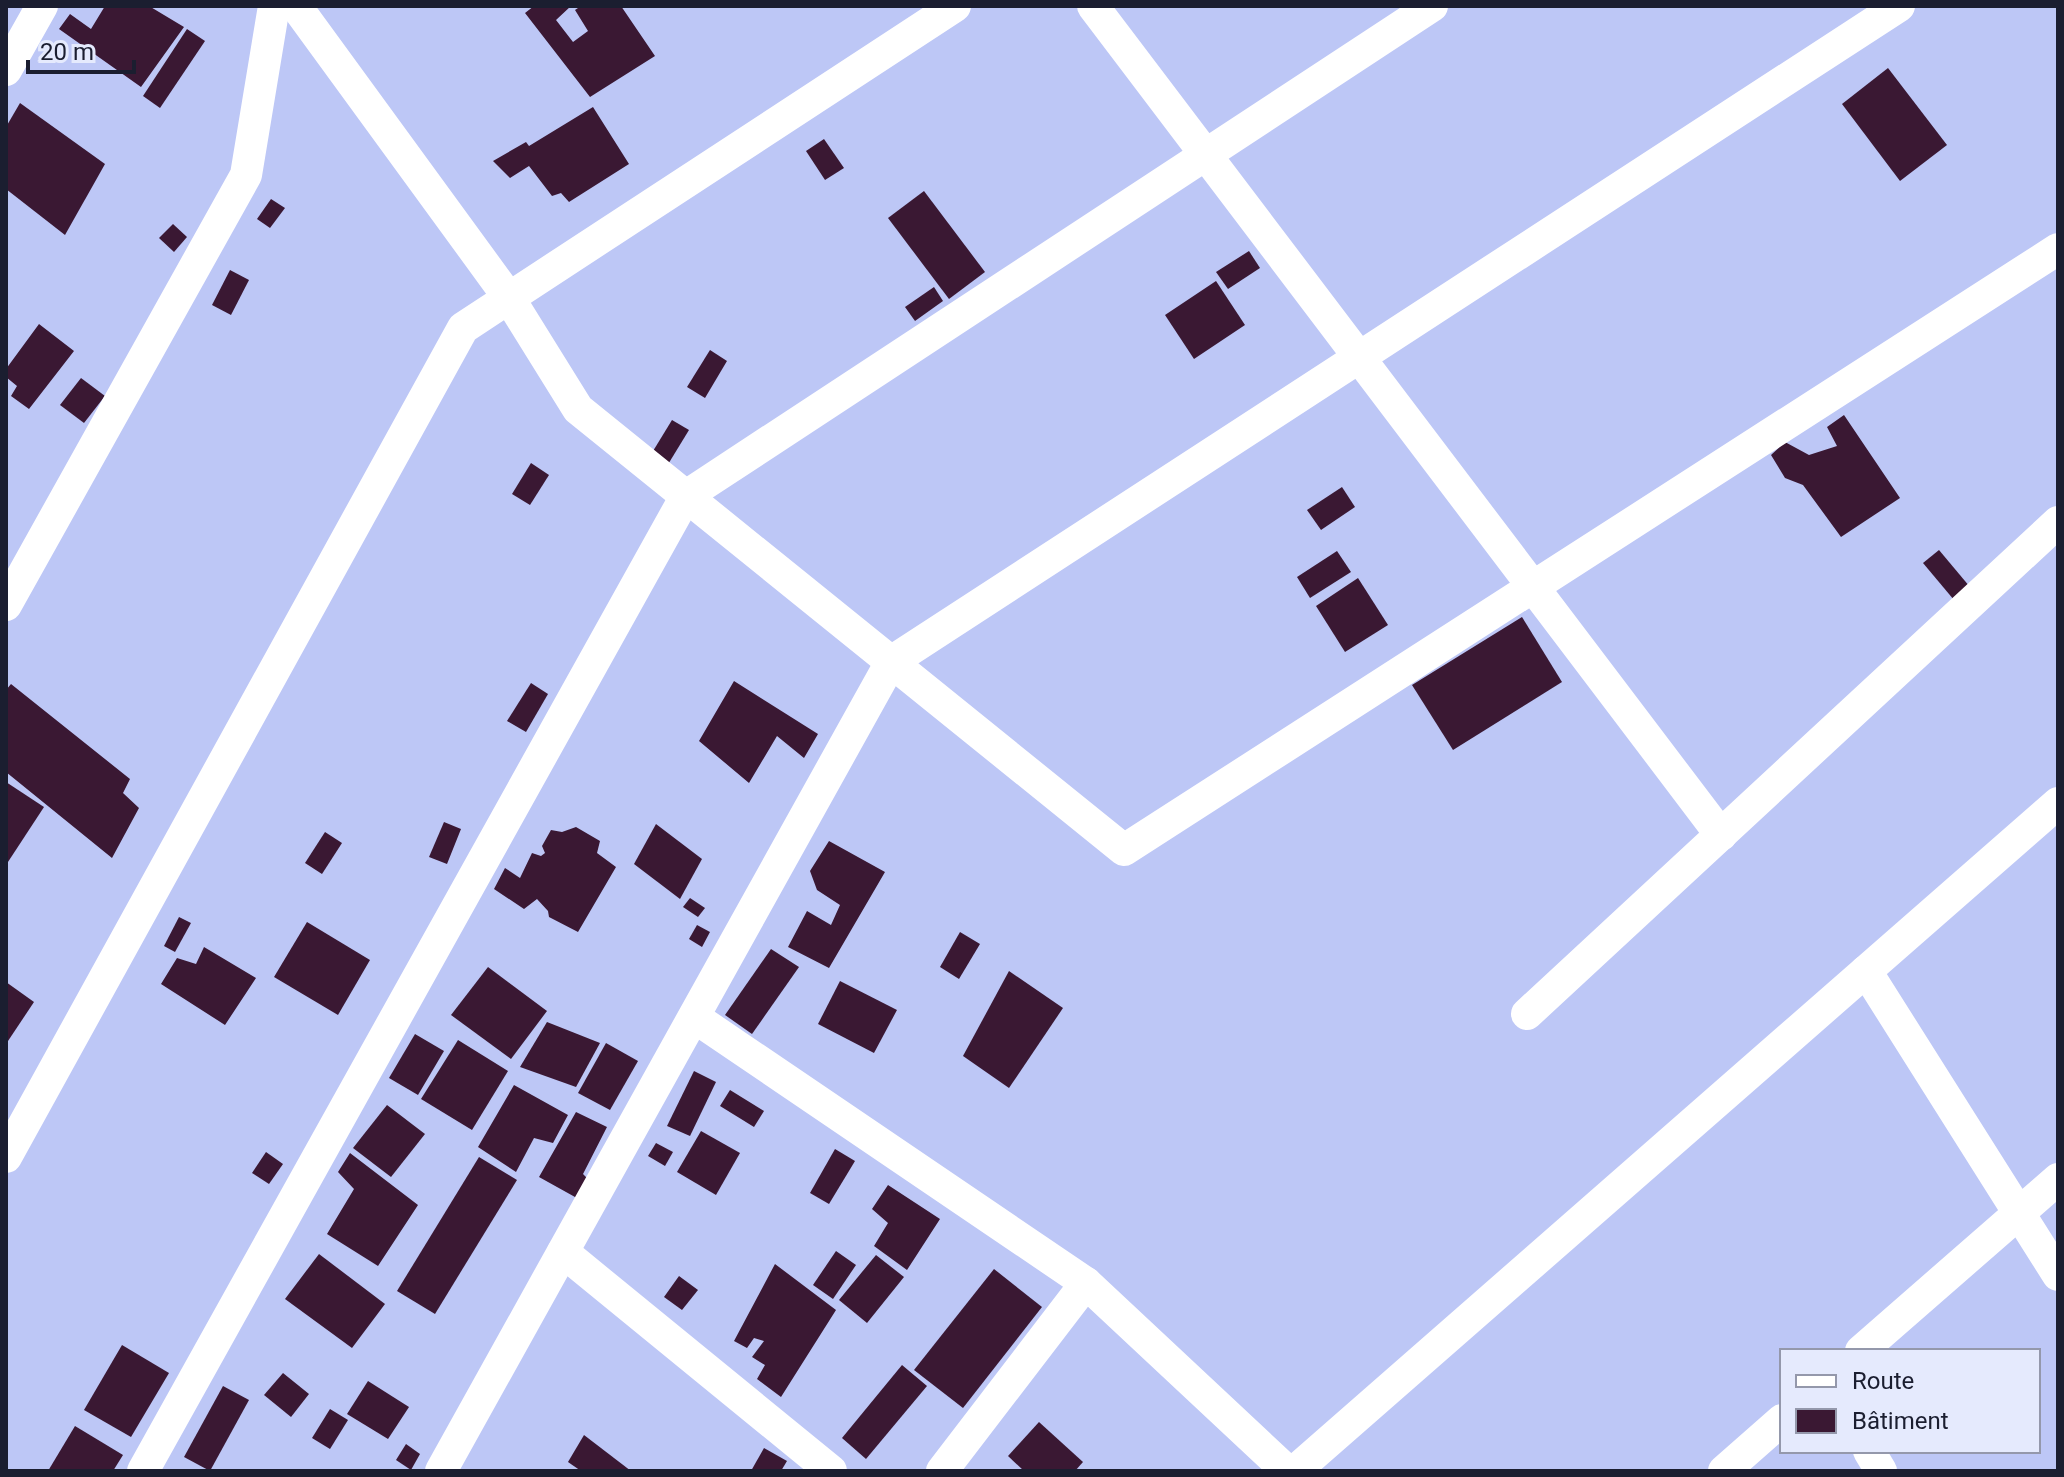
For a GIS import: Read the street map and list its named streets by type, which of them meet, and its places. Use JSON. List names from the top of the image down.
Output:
{
  "legend": ["Route", "Bâtiment"],
  "scale_bar": "20 m"
}
